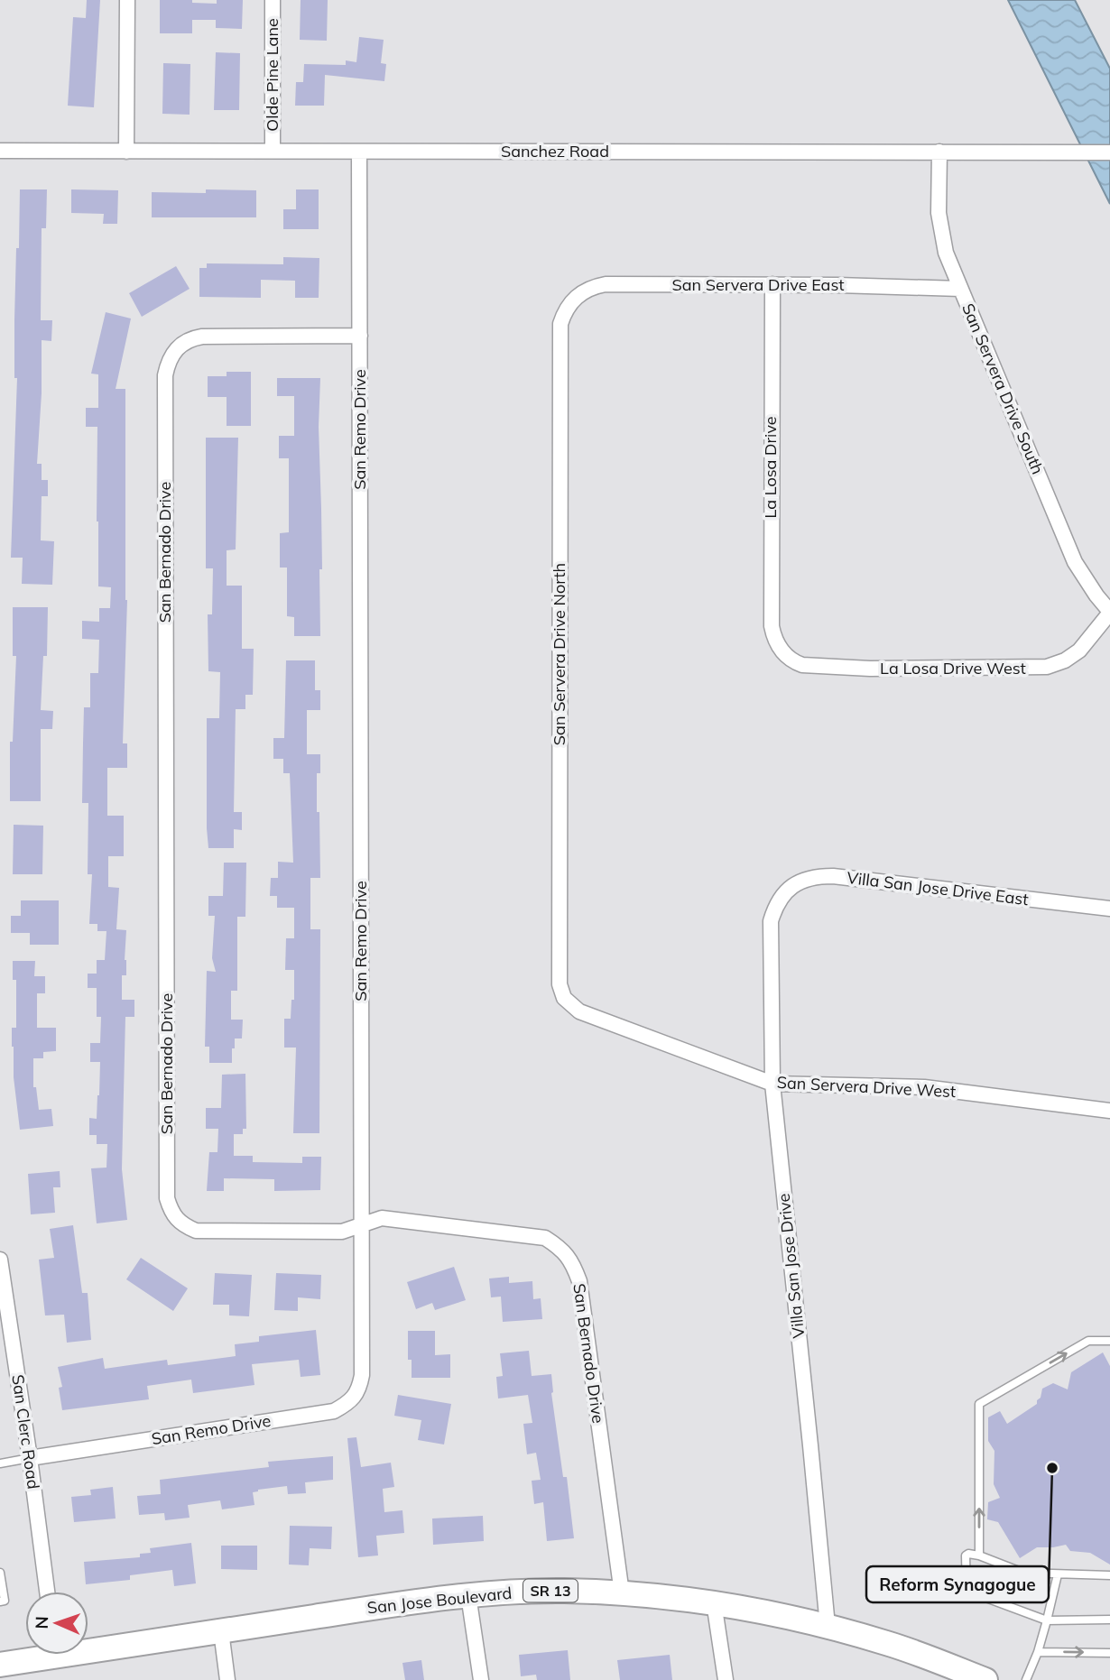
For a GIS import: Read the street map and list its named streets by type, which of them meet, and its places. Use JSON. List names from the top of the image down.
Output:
{
  "streets": {
    "main road": ["SR 13", "San Jose Boulevard"],
    "street": [
      "Olde Pine Lane",
      "Sanchez Road",
      "San Servera Drive East",
      "San Servera Drive South",
      "San Remo Drive",
      "La Losa Drive",
      "San Bernado Drive",
      "San Servera Drive North",
      "La Losa Drive West",
      "Villa San Jose Drive East",
      "San Servera Drive West",
      "Villa San Jose Drive",
      "San Clerc Road"
    ]
  },
  "crossings": [
    ["Olde Pine Lane", "Sanchez Road"],
    ["Sanchez Road", "San Servera Drive South"],
    ["Sanchez Road", "San Remo Drive"],
    ["San Servera Drive East", "San Servera Drive South"],
    ["San Servera Drive East", "La Losa Drive"],
    ["San Servera Drive East", "San Servera Drive North"],
    ["San Servera Drive South", "La Losa Drive West"],
    ["San Remo Drive", "San Bernado Drive"],
    ["San Remo Drive", "San Clerc Road"],
    ["La Losa Drive", "La Losa Drive West"],
    ["San Bernado Drive", "San Jose Boulevard"],
    ["San Servera Drive North", "San Servera Drive West"],
    ["Villa San Jose Drive East", "Villa San Jose Drive"],
    ["San Servera Drive West", "Villa San Jose Drive"],
    ["Villa San Jose Drive", "San Jose Boulevard"]
  ],
  "places": ["Reform Synagogue"],
  "north": "left"
}
